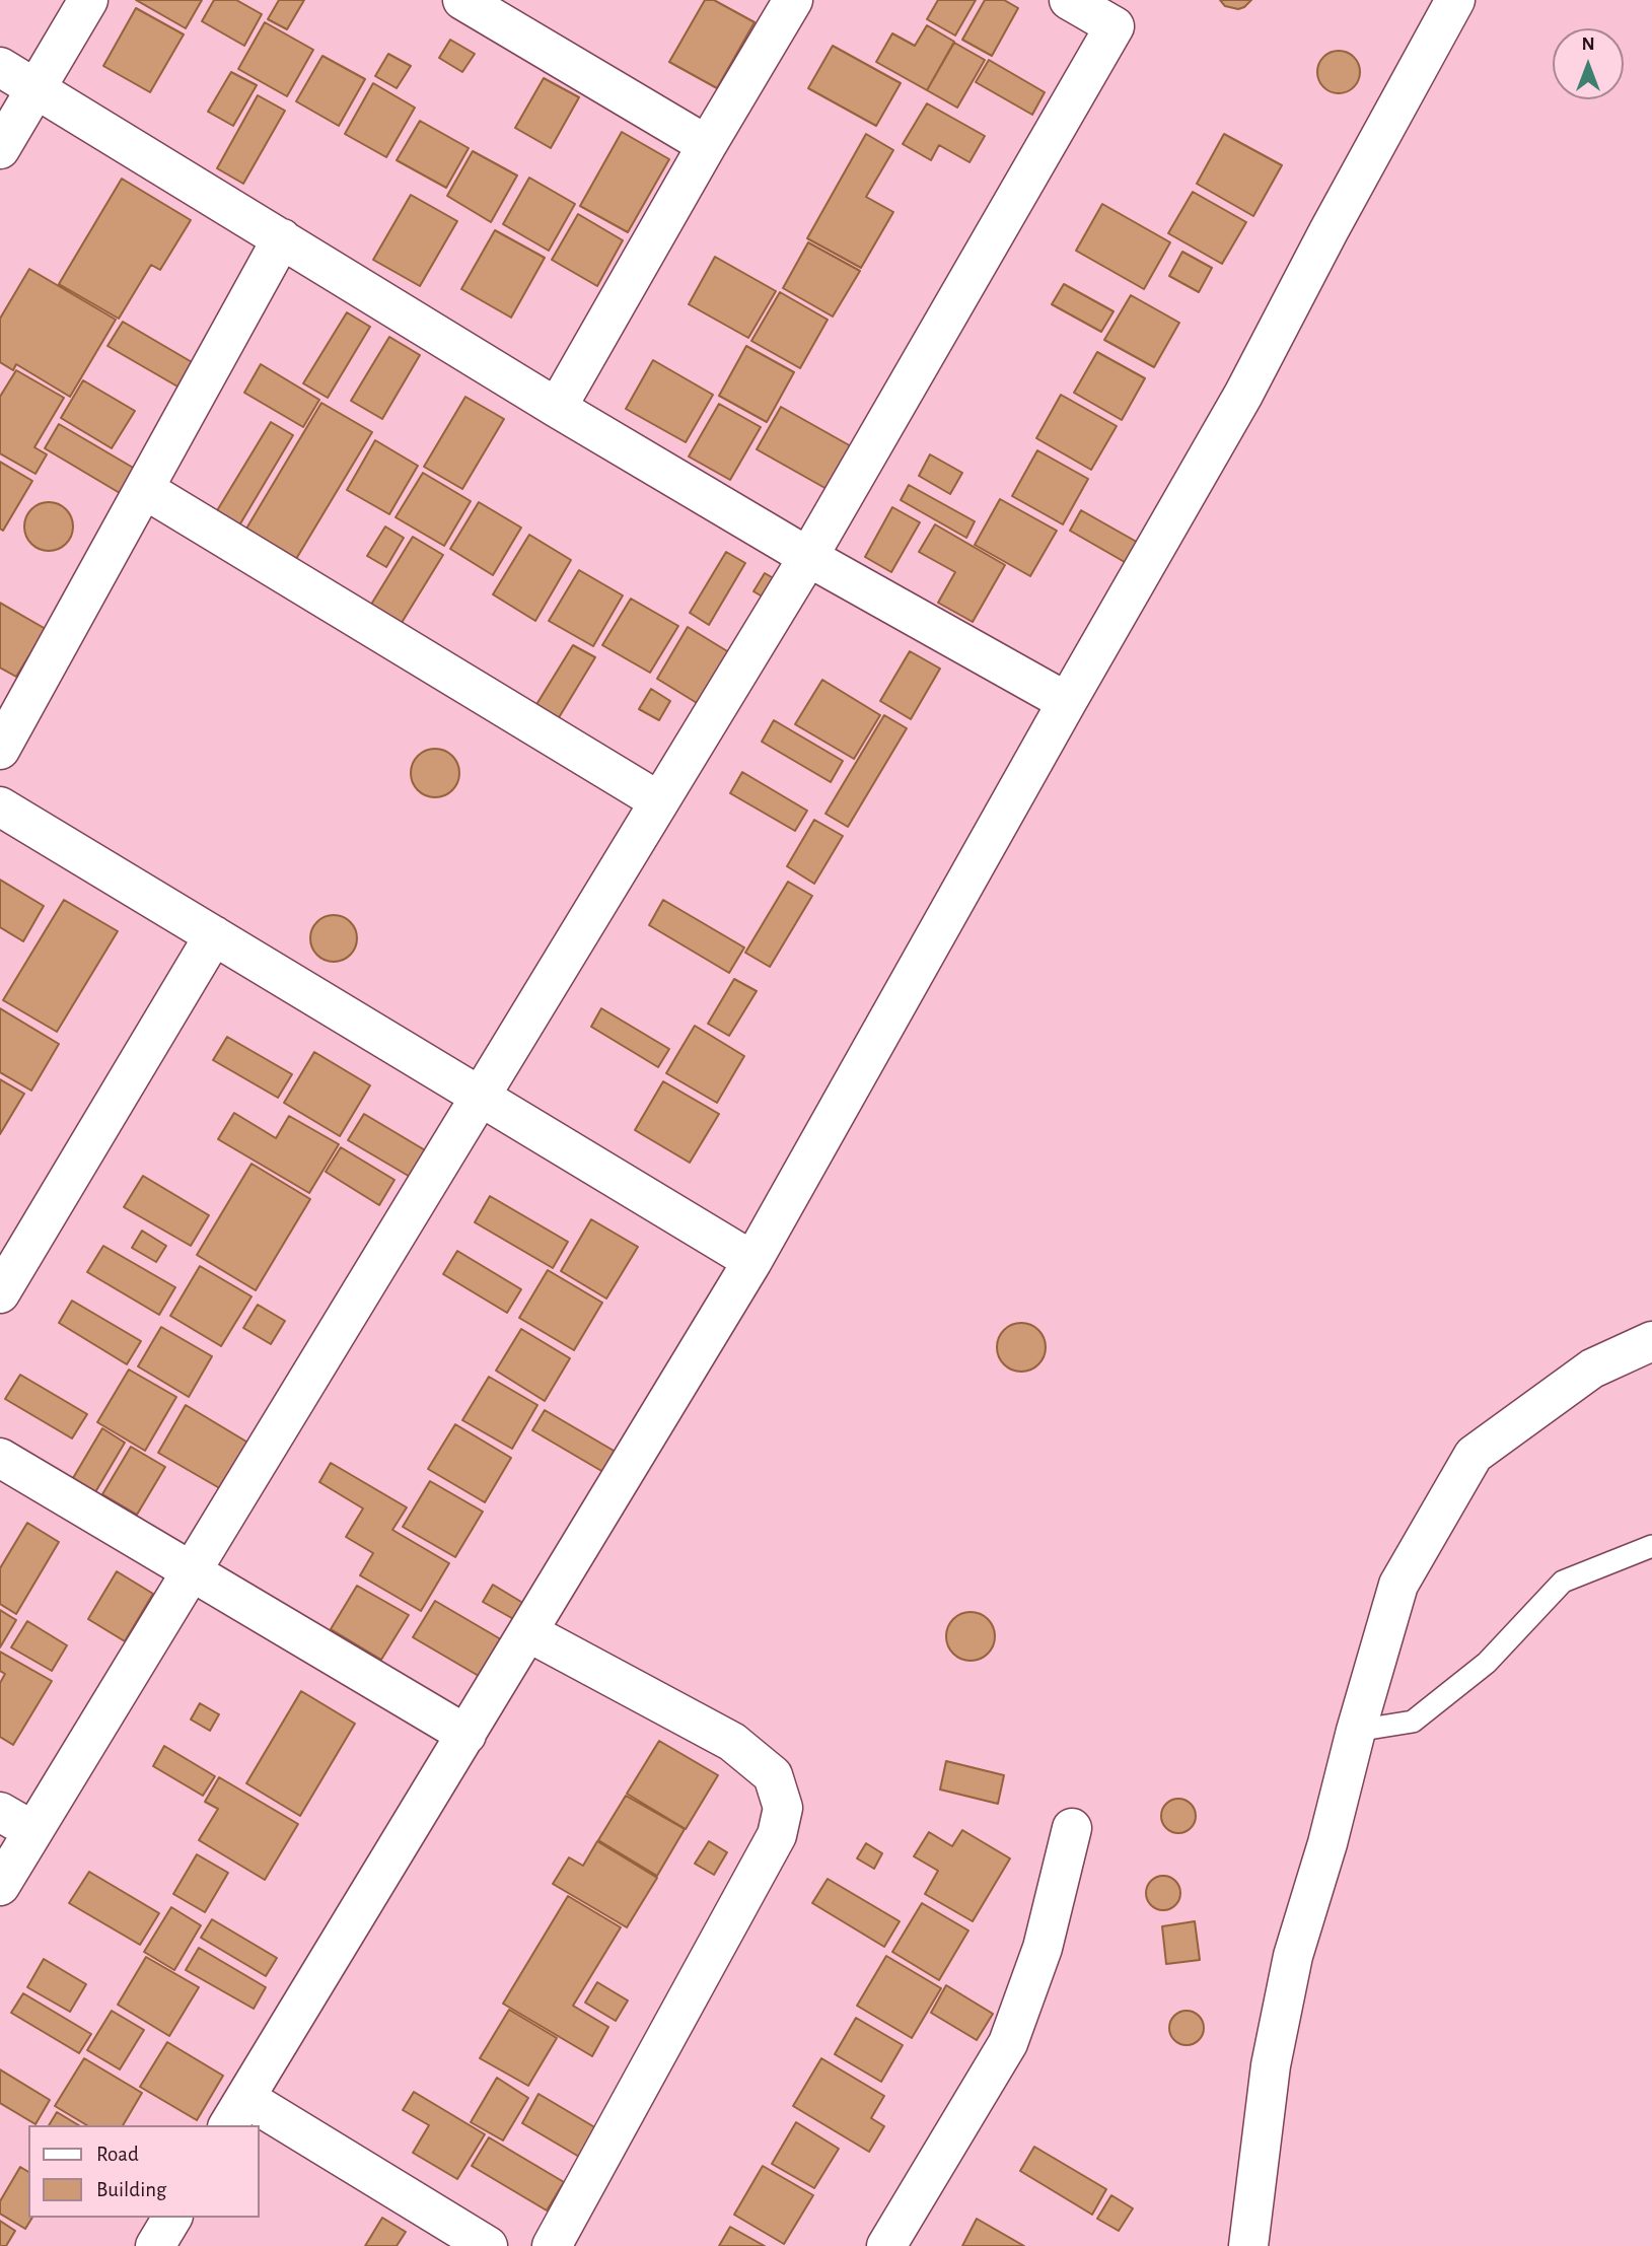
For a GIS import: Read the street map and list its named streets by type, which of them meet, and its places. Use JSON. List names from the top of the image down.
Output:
{
  "legend": ["Road", "Building"],
  "north": "top"
}
